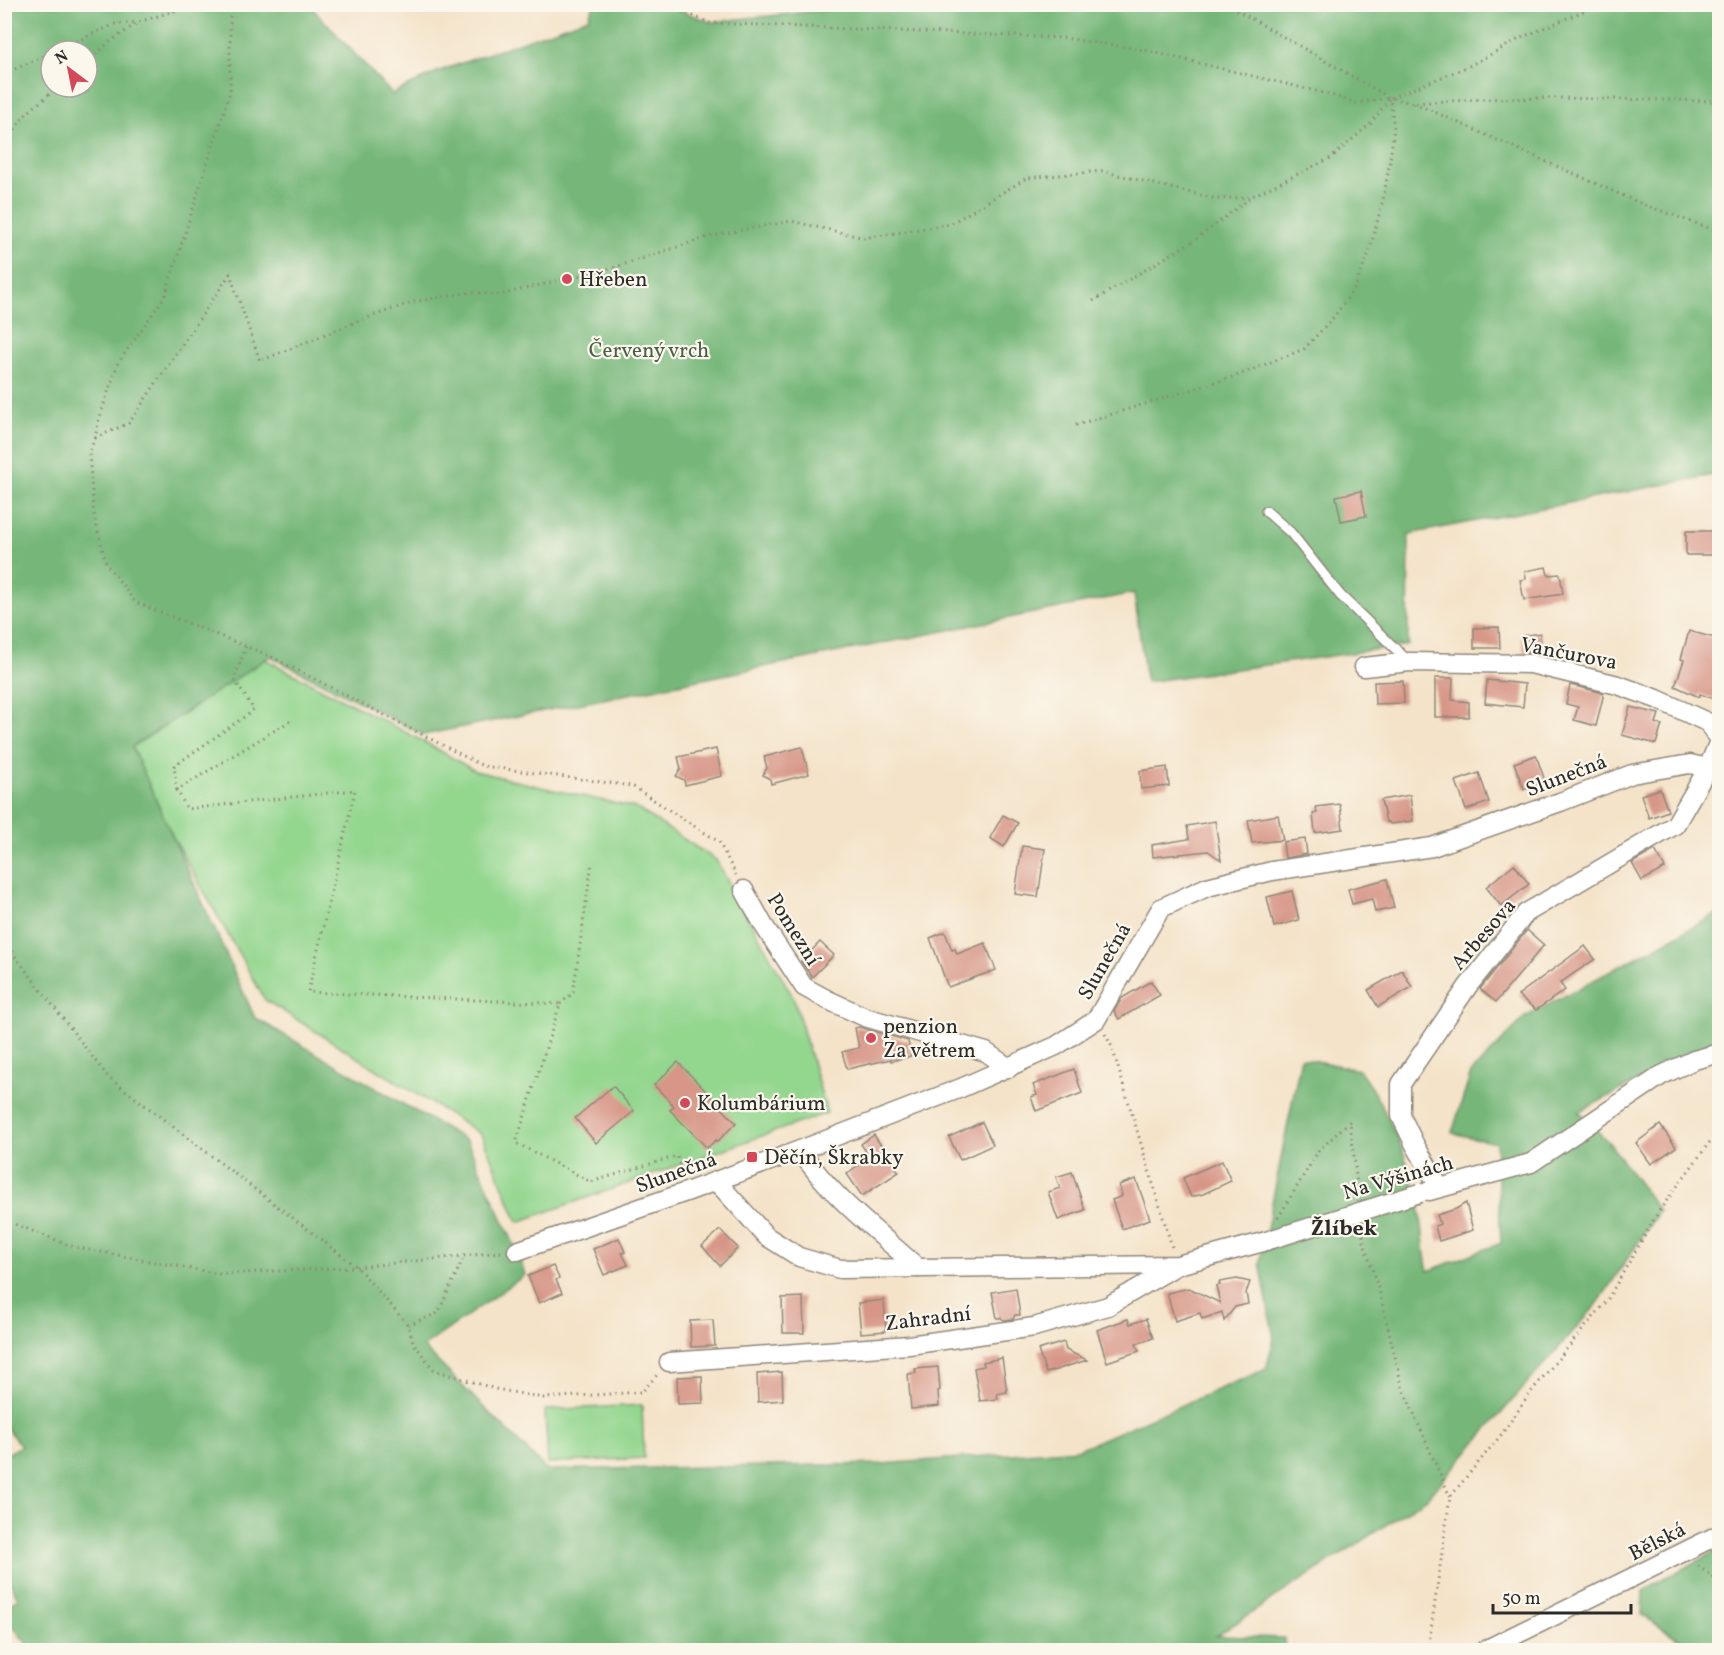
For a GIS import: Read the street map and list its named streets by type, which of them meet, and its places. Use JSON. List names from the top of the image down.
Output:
{
  "streets": {
    "street": [
      "Vančurova",
      "Slunečná",
      "Pomezní",
      "Arbesova",
      "Na Výšinách",
      "Zahradní",
      "Bělská"
    ]
  },
  "crossings": [
    ["Vančurova", "Slunečná"],
    ["Vančurova", "Arbesova"],
    ["Slunečná", "Pomezní"],
    ["Slunečná", "Arbesova"],
    ["Slunečná", "Na Výšinách"],
    ["Arbesova", "Na Výšinách"],
    ["Na Výšinách", "Zahradní"]
  ],
  "districts": ["Žlíbek"],
  "parks": ["Červený vrch"],
  "places": {
    "other": ["Hřeben", "penzion Za větrem", "Kolumbárium"],
    "transit": ["Děčín, Škrabky"]
  },
  "scale_bar": "50 m",
  "north": "top left"
}
